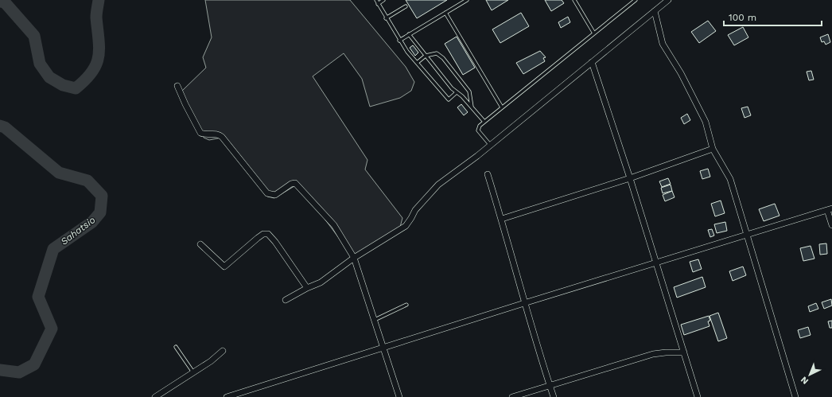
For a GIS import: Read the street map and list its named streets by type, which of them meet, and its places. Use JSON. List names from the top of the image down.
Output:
{
  "water": ["Sahatsio"],
  "scale_bar": "100 m",
  "north": "bottom left"
}
